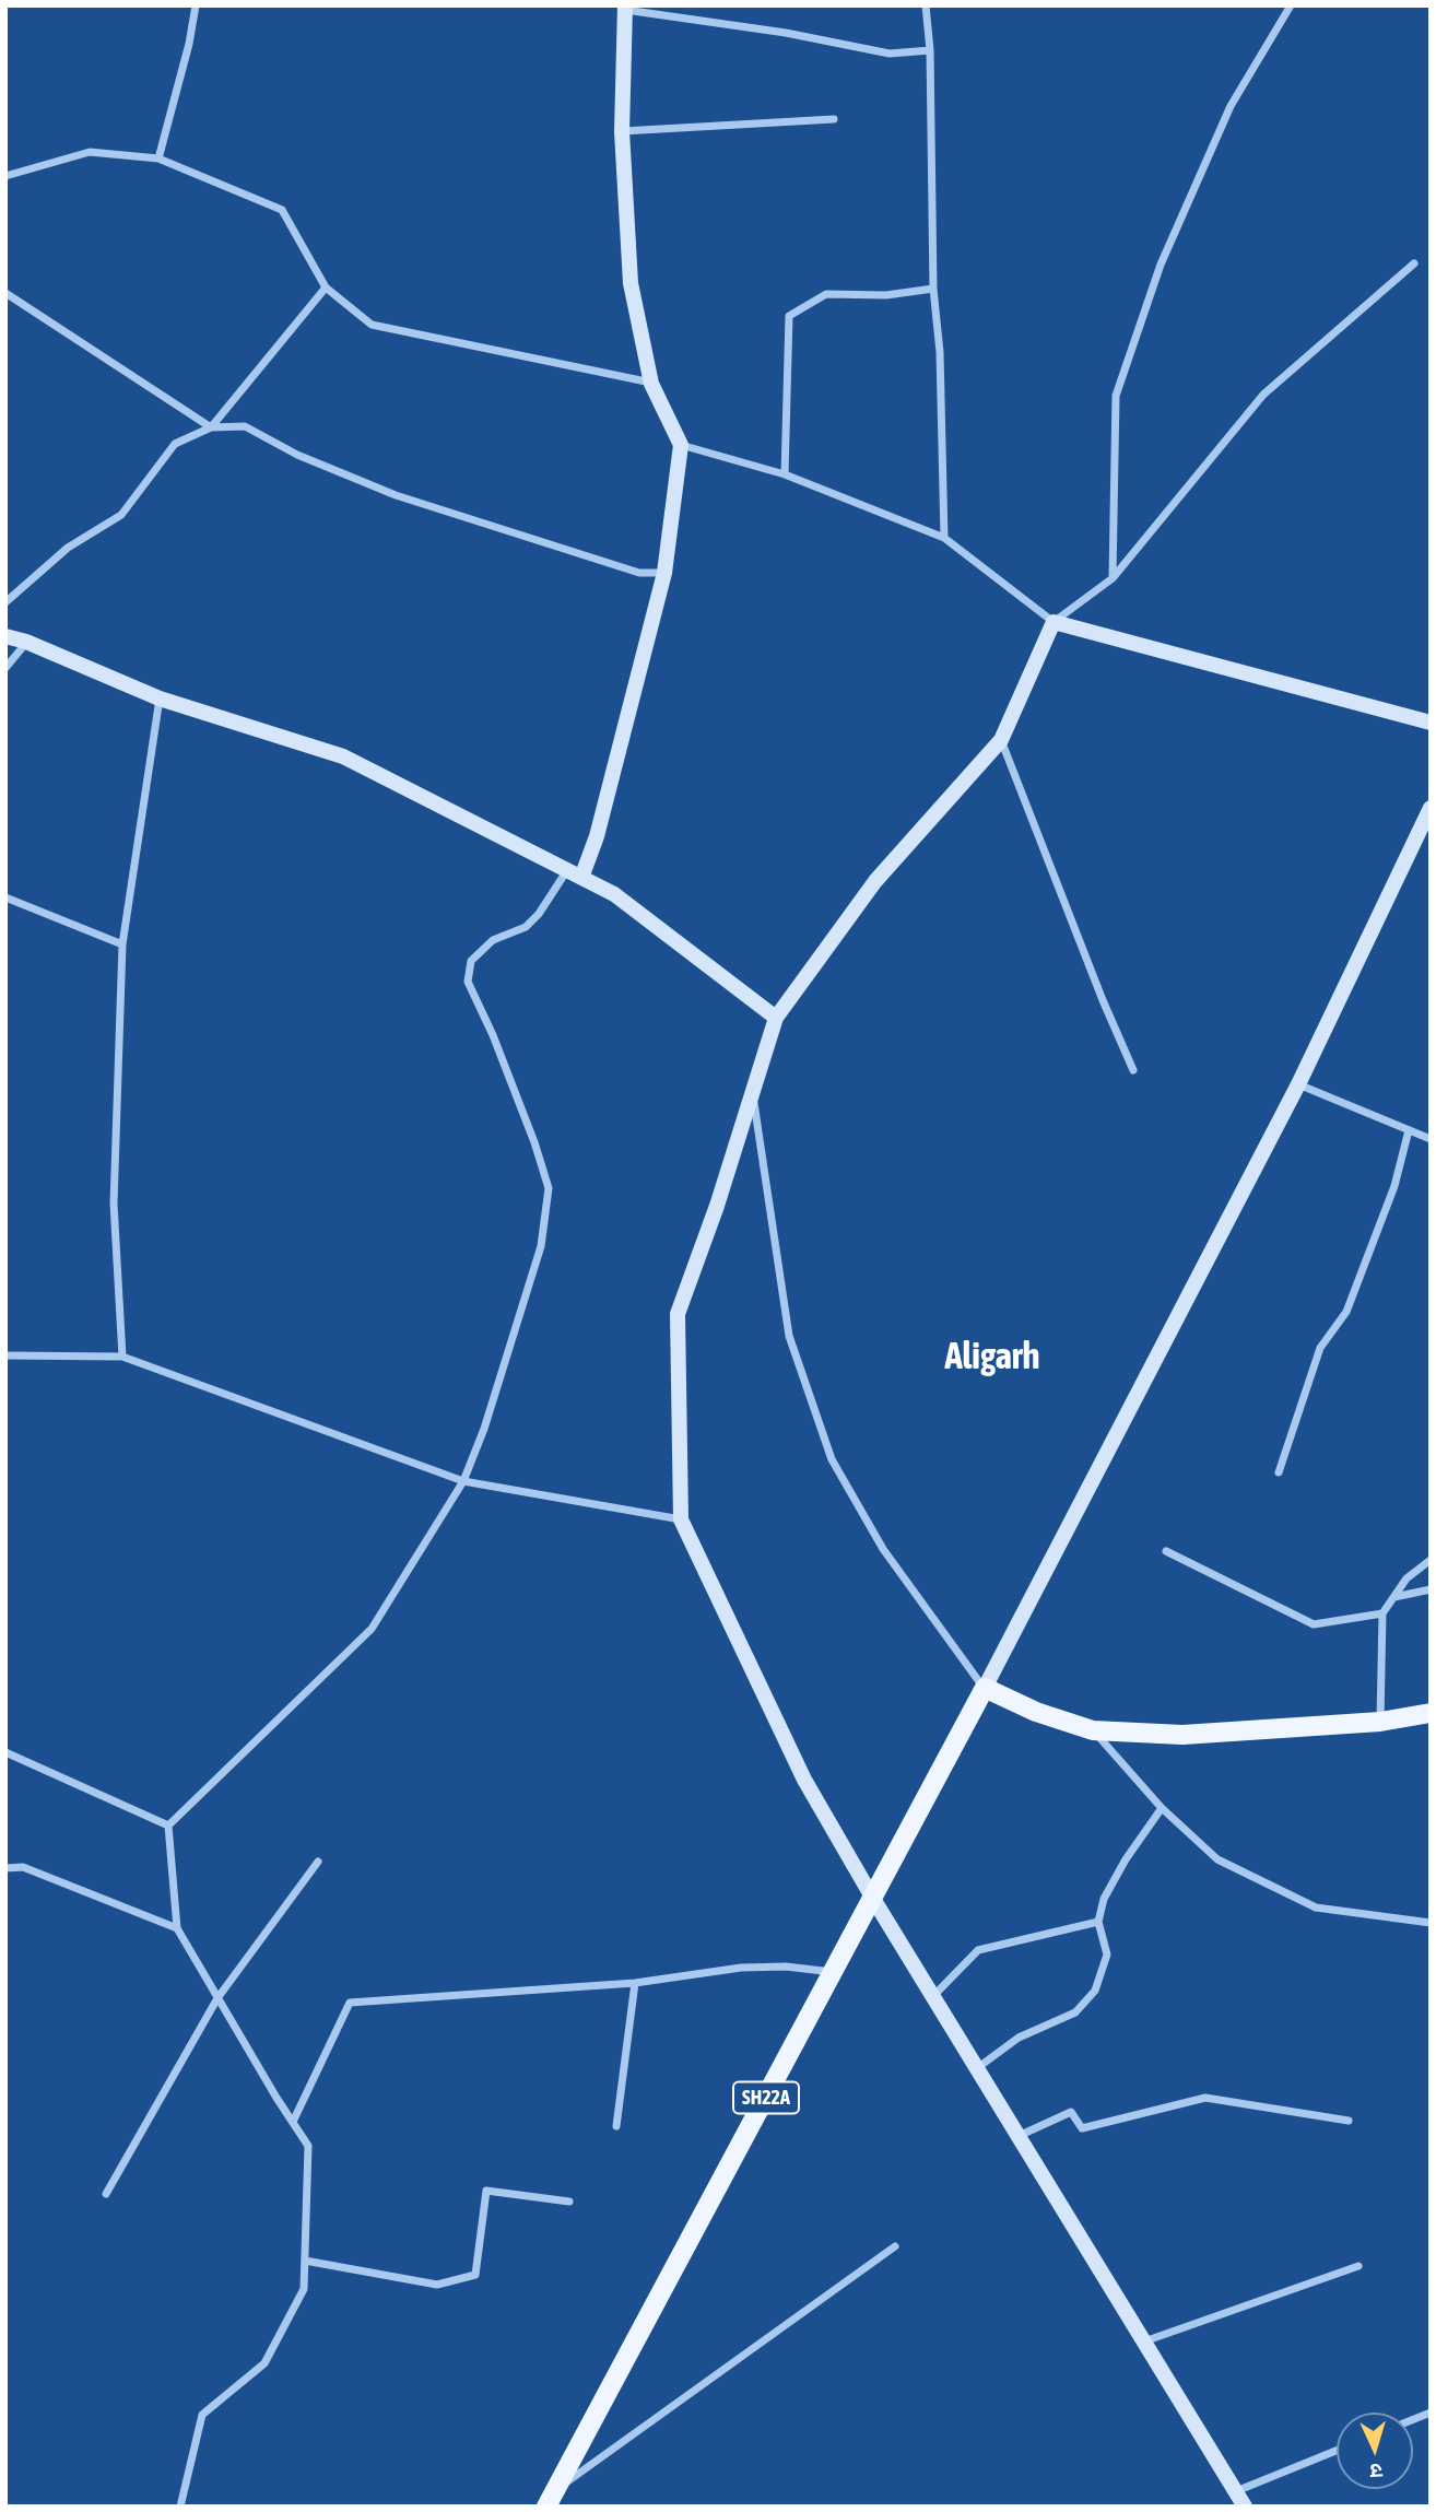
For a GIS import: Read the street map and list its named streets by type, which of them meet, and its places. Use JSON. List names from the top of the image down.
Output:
{
  "streets": {
    "main road": ["SH22A"]
  },
  "districts": ["Aligarh"],
  "north": "bottom"
}
